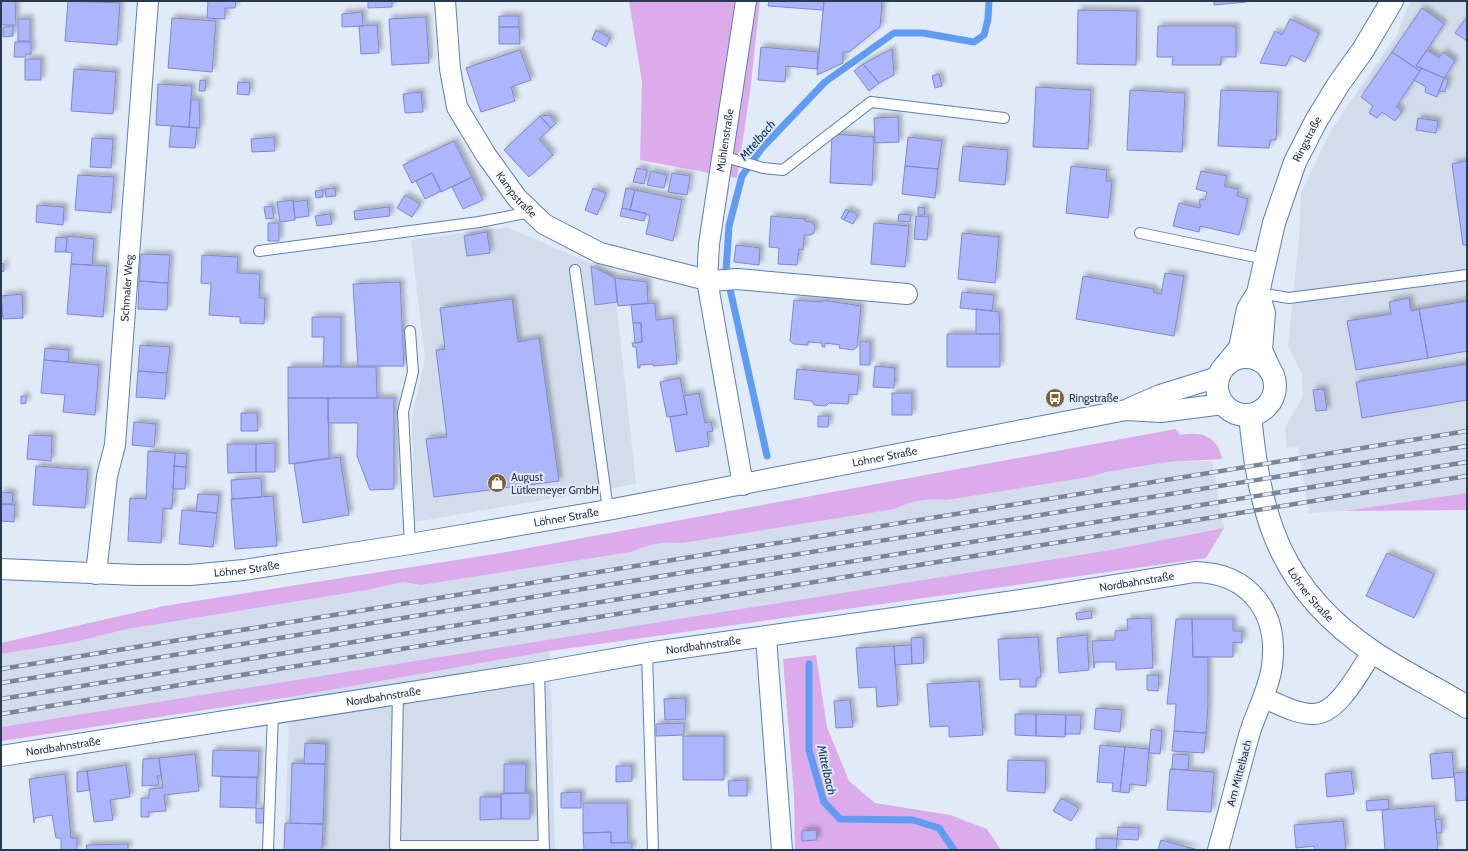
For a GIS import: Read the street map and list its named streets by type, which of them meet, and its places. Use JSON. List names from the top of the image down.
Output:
{
  "streets": {
    "street": [
      "Ringstraße",
      "Mühlenstraße",
      "Kampstraße",
      "Schmaler Weg",
      "Löhner Straße",
      "Nordbahnstraße",
      "Am Mittelbach"
    ]
  },
  "crossings": [
    ["Ringstraße", "Löhner Straße"],
    ["Mühlenstraße", "Kampstraße"],
    ["Mühlenstraße", "Löhner Straße"],
    ["Schmaler Weg", "Löhner Straße"],
    ["Nordbahnstraße", "Am Mittelbach"]
  ],
  "water": ["Mttelbach", "Mittelbach"],
  "places": {
    "bus stop": ["Ringstraße"],
    "shop": ["August Lütkemeyer GmbH"]
  }
}
